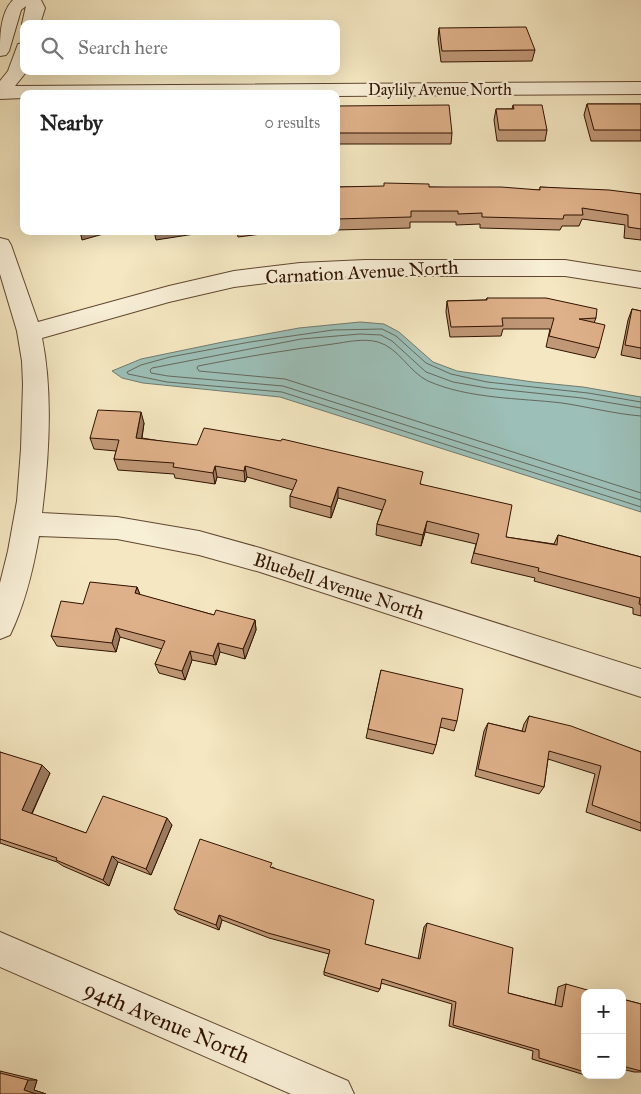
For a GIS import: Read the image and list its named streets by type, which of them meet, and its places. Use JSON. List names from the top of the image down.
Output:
{
  "streets": {
    "street": [
      "Daylily Avenue North",
      "Carnation Avenue North",
      "Bluebell Avenue North",
      "94th Avenue North"
    ]
  },
  "page": {
    "search": "Search here",
    "heading": ["Nearby", "0 results"],
    "map_buttons": ["+", "−"]
  }
}
